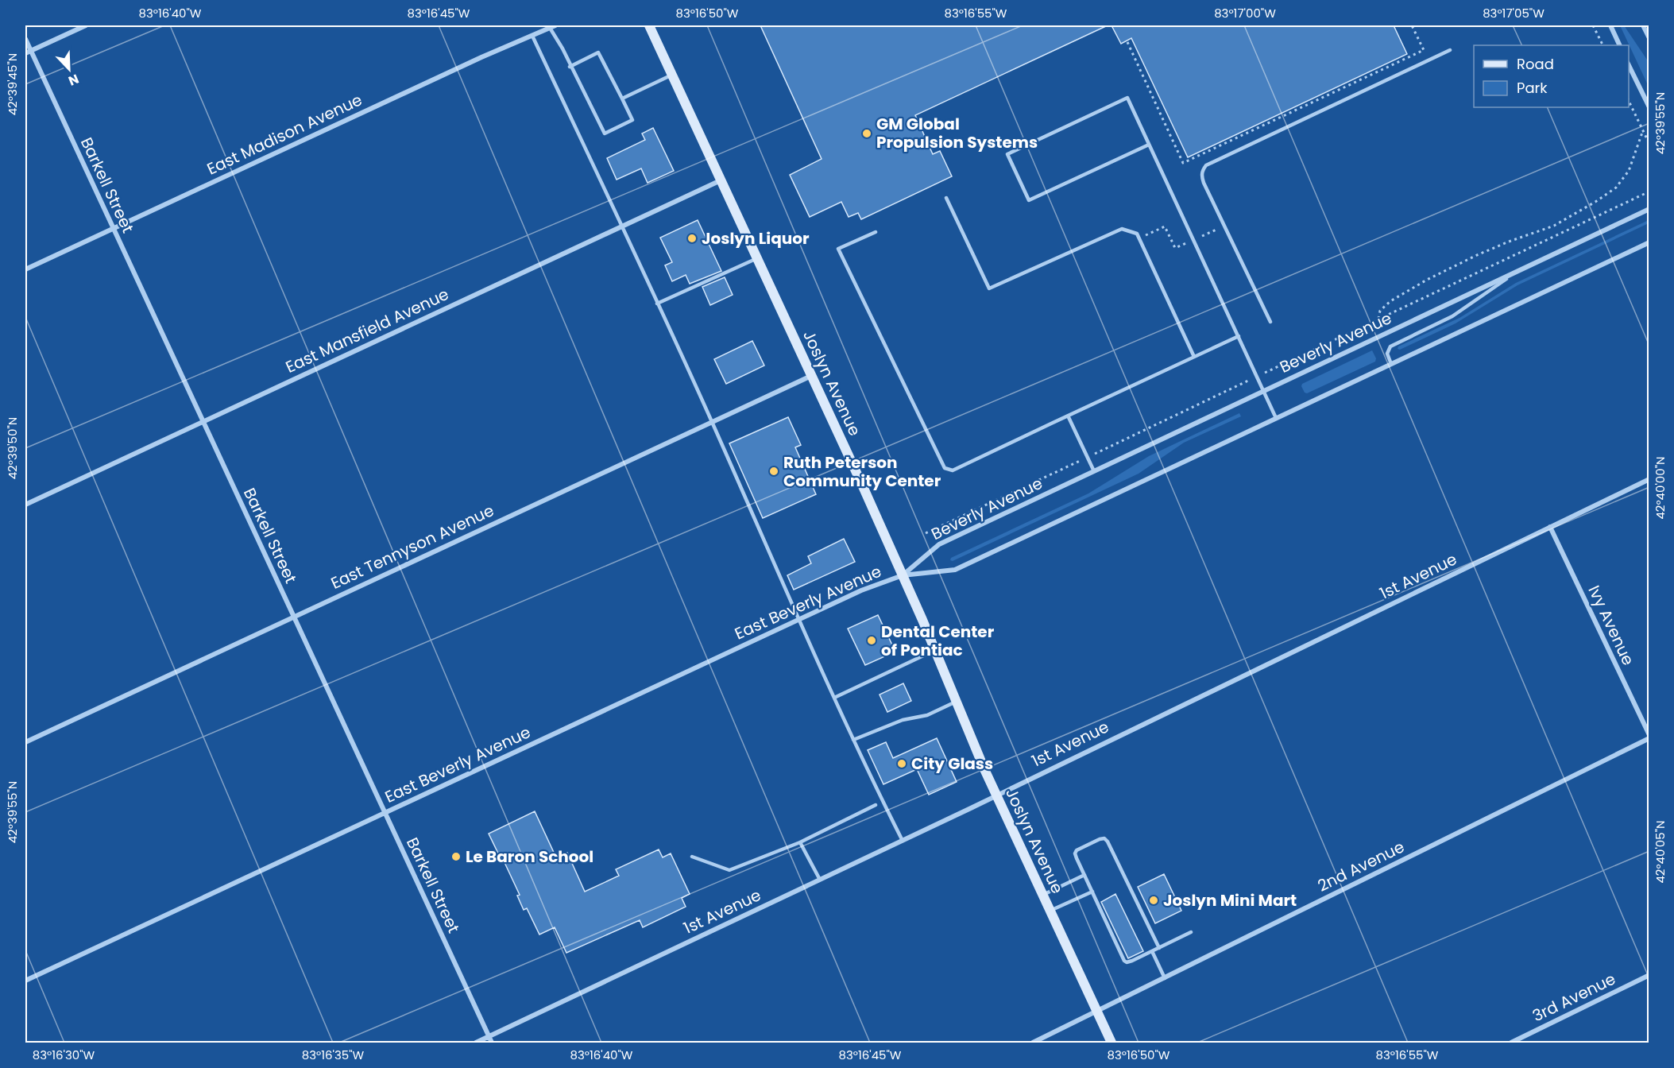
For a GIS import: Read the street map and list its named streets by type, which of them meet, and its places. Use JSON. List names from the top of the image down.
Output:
{
  "streets": {
    "main road": ["Joslyn Avenue"],
    "street": [
      "East Madison Avenue",
      "Barkell Street",
      "East Mansfield Avenue",
      "Beverly Avenue",
      "East Tennyson Avenue",
      "1st Avenue",
      "East Beverly Avenue",
      "Ivy Avenue",
      "2nd Avenue",
      "3rd Avenue"
    ]
  },
  "crossings": [
    ["East Madison Avenue", "Barkell Street"],
    ["Barkell Street", "East Mansfield Avenue"],
    ["Barkell Street", "East Tennyson Avenue"],
    ["Barkell Street", "1st Avenue"],
    ["Barkell Street", "East Beverly Avenue"],
    ["East Mansfield Avenue", "Joslyn Avenue"],
    ["Beverly Avenue", "Joslyn Avenue"],
    ["Beverly Avenue", "East Beverly Avenue"],
    ["Joslyn Avenue", "East Tennyson Avenue"],
    ["Joslyn Avenue", "1st Avenue"],
    ["Joslyn Avenue", "East Beverly Avenue"],
    ["Joslyn Avenue", "2nd Avenue"],
    ["1st Avenue", "Ivy Avenue"],
    ["Ivy Avenue", "2nd Avenue"]
  ],
  "places": [
    "GM Global Propulsion Systems",
    "Joslyn Liquor",
    "Ruth Peterson Community Center",
    "Dental Center of Pontiac",
    "City Glass",
    "Le Baron School",
    "Joslyn Mini Mart"
  ],
  "legend": ["Road", "Park"],
  "north": "bottom right",
  "coordinates": [
    "83°16'40\"W",
    "83°16'45\"W",
    "83°16'50\"W",
    "83°16'55\"W",
    "83°17'00\"W",
    "83°17'05\"W",
    "42°39'45\"N",
    "42°39'55\"N",
    "42°39'50\"N",
    "42°40'00\"N",
    "42°40'05\"N",
    "83°16'30\"W",
    "83°16'35\"W"
  ]
}
